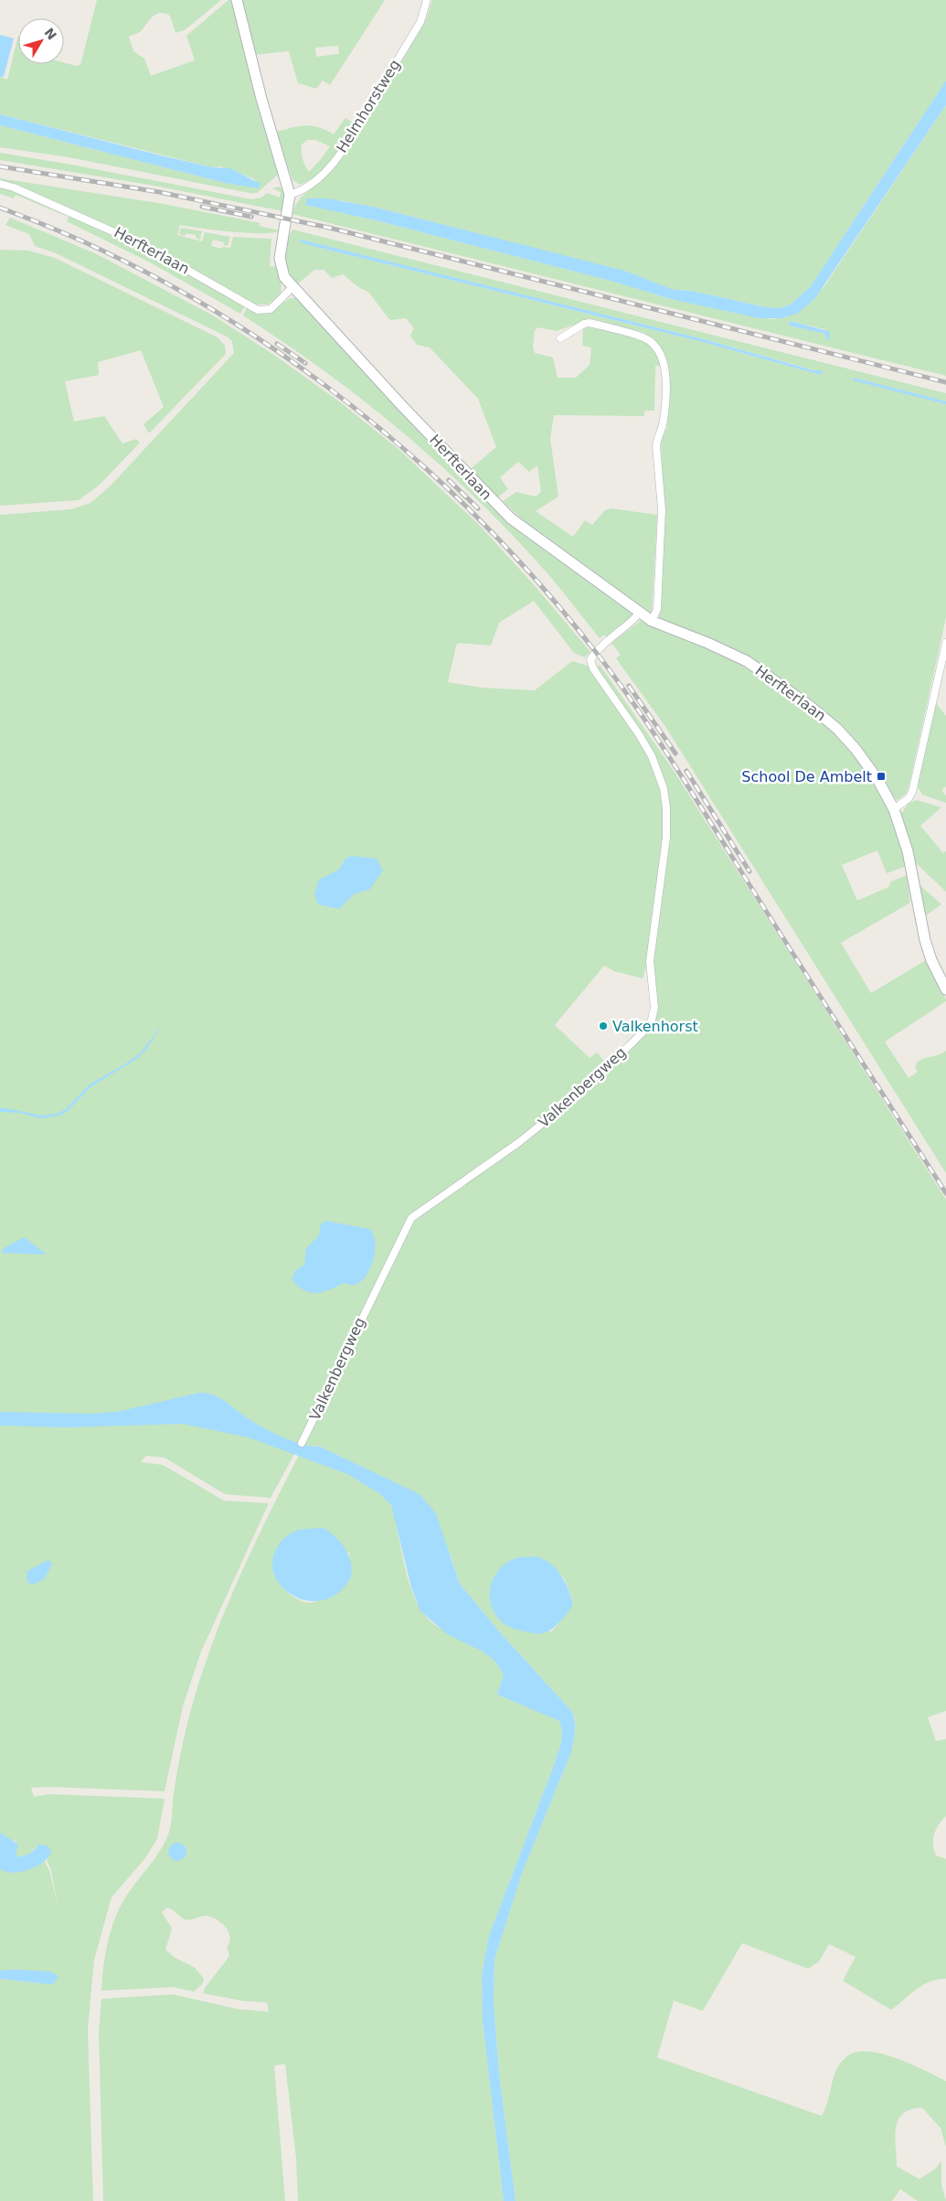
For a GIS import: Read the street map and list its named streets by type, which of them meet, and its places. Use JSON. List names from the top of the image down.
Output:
{
  "streets": {
    "street": ["Helmhorstweg", "Herfterlaan", "Valkenbergweg"]
  },
  "crossings": [
    ["Helmhorstweg", "Herfterlaan"],
    ["Herfterlaan", "Valkenbergweg"]
  ],
  "places": {
    "transit": ["School De Ambelt"],
    "other": ["Valkenhorst"]
  },
  "north": "top right"
}
